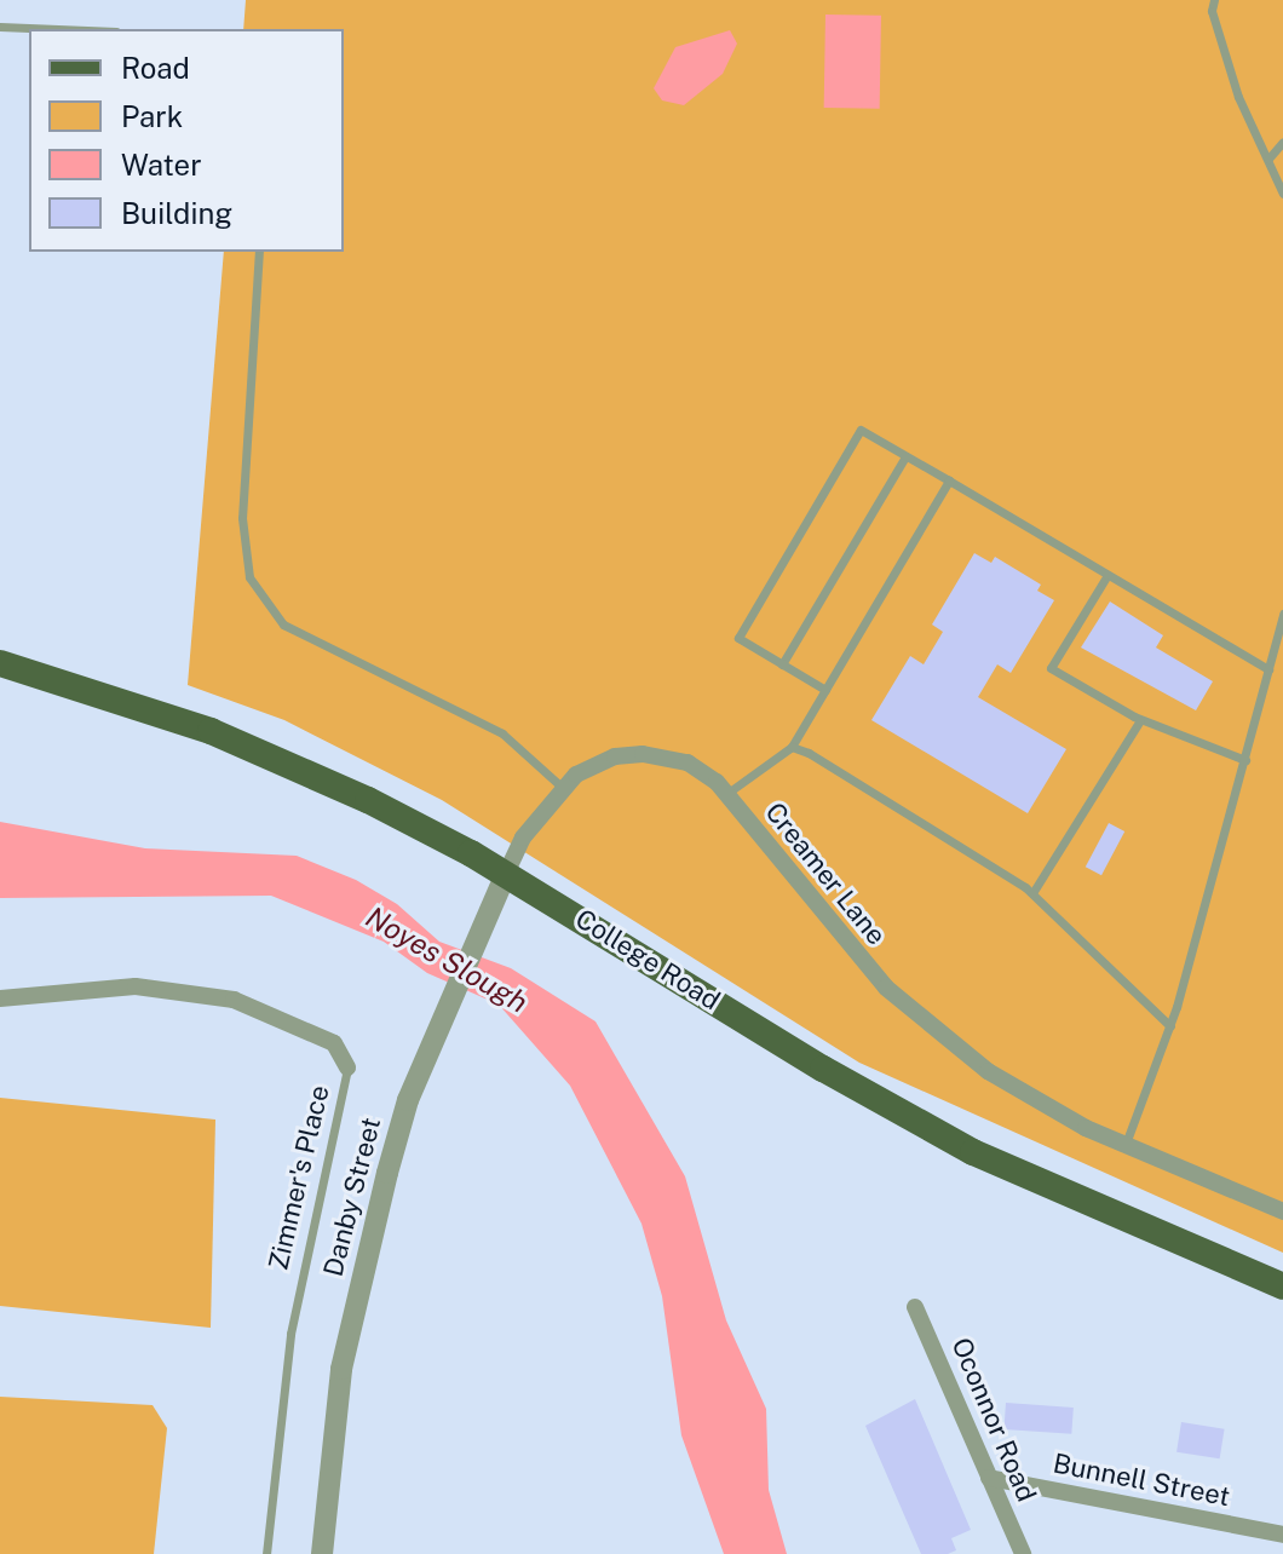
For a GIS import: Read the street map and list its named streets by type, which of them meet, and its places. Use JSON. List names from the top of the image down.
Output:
{
  "streets": {
    "main road": ["College Road"],
    "street": [
      "Creamer Lane",
      "Zimmer's Place",
      "Danby Street",
      "Oconnor Road",
      "Bunnell Street"
    ]
  },
  "crossings": [
    ["Creamer Lane", "College Road"],
    ["Creamer Lane", "Danby Street"],
    ["College Road", "Danby Street"],
    ["Oconnor Road", "Bunnell Street"]
  ],
  "water": ["Noyes Slough"],
  "legend": [
    "Road",
    "Park",
    "Water",
    "Building"
  ]
}
